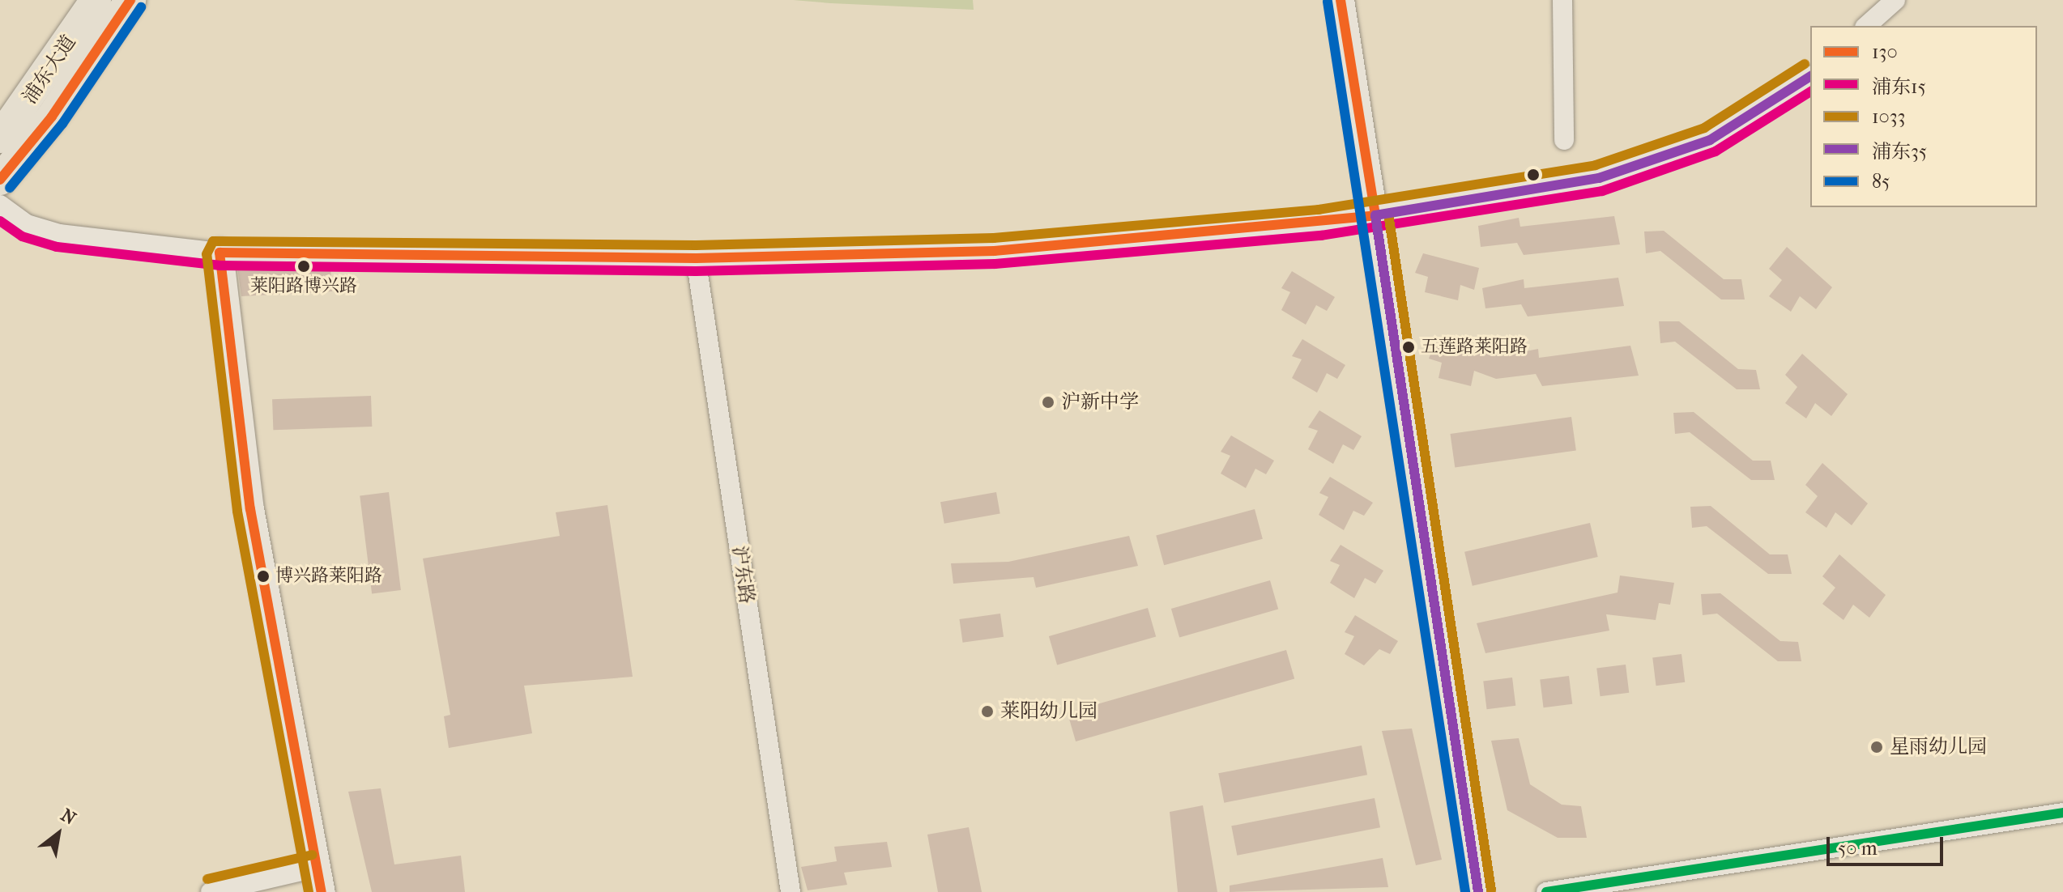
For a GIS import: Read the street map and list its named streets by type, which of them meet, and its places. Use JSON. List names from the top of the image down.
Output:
{
  "streets": {
    "main road": ["浦东大道"],
    "street": ["沪东路"]
  },
  "places": [
    "莱阳路博兴路",
    "五莲路莱阳路",
    "沪新中学",
    "博兴路莱阳路",
    "莱阳幼儿园",
    "星雨幼儿园"
  ],
  "lines": [
    "transit line 130",
    "transit line 85",
    "transit line 1033",
    "transit line 浦东35",
    "transit line 浦东15"
  ],
  "legend": [
    "130",
    "浦东15",
    "1033",
    "浦东35",
    "85"
  ],
  "scale_bar": "50 m",
  "north": "top right"
}
